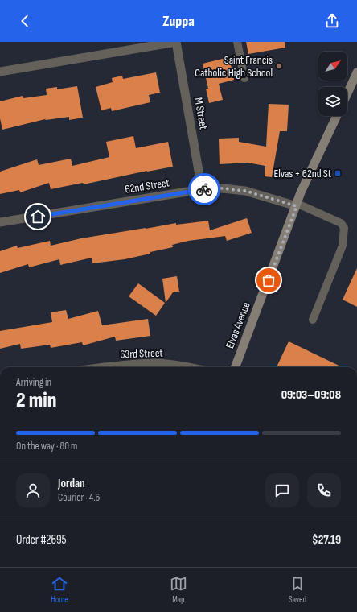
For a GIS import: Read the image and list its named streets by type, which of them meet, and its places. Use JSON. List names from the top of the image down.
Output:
{
  "streets": {
    "main road": ["Elvas Avenue"],
    "street": ["M Street", "62nd Street", "63rd Street"]
  },
  "crossings": [
    ["M Street", "62nd Street"],
    ["62nd Street", "Elvas Avenue"]
  ],
  "places": {
    "other": ["Saint Francis Catholic High School"],
    "transit": ["Elvas + 62nd St"]
  },
  "north": "top right",
  "page": {
    "header": "Zuppa",
    "heading": ["2 min", "Arriving in", "09:03–09:08"],
    "panel": [
      "Jordan",
      "Courier · 4.6",
      "Order #2695",
      "$27.19"
    ],
    "bar": "On the way · 80 m",
    "tabs": ["Home", "Map", "Saved"]
  }
}
